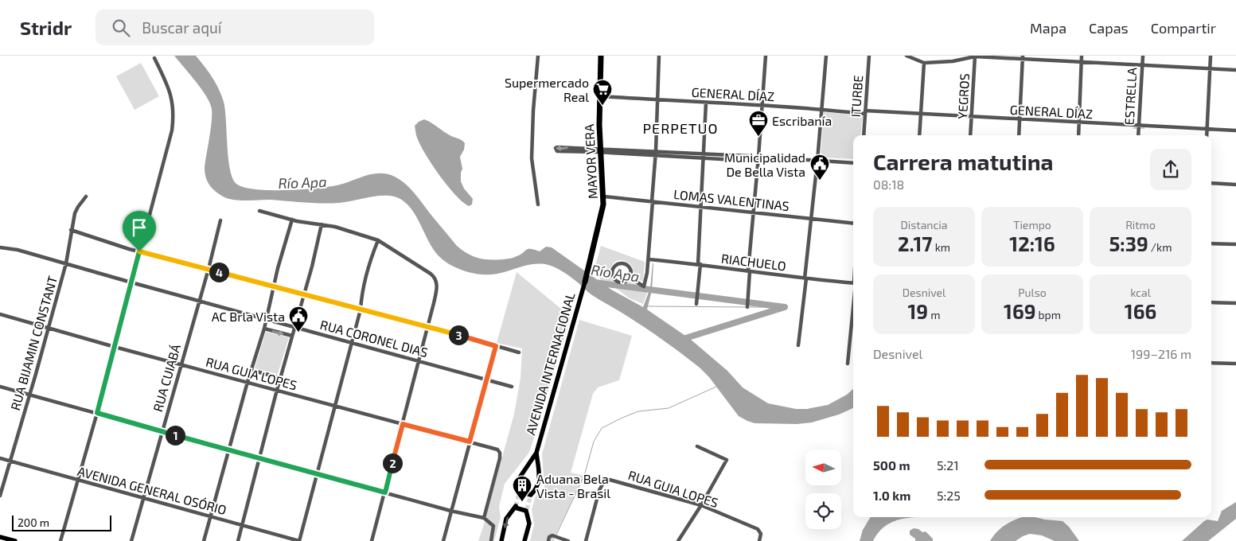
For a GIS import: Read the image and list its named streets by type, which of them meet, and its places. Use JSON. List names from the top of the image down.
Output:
{
  "streets": {
    "highway": ["MAYOR VERA"],
    "main road": ["AVENIDA INTERNACIONAL"],
    "street": [
      "GENERAL DÍAZ",
      "ITURBE",
      "YEGROS",
      "ESTRELLA",
      "LOMAS VALENTINAS",
      "RIACHUELO",
      "RUA CORONEL DIAS",
      "RUA BIJAMIN CONSTANT",
      "RUA GUIA LOPES",
      "RUA CUIABÁ",
      "AVENIDA GENERAL OSÓRIO"
    ]
  },
  "crossings": [
    ["GENERAL DÍAZ", "ITURBE"],
    ["GENERAL DÍAZ", "YEGROS"],
    ["GENERAL DÍAZ", "ESTRELLA"],
    ["GENERAL DÍAZ", "MAYOR VERA"],
    ["MAYOR VERA", "LOMAS VALENTINAS"],
    ["MAYOR VERA", "AVENIDA INTERNACIONAL"],
    ["RUA CORONEL DIAS", "RUA BIJAMIN CONSTANT"],
    ["RUA CORONEL DIAS", "RUA CUIABÁ"],
    ["RUA BIJAMIN CONSTANT", "RUA GUIA LOPES"],
    ["RUA BIJAMIN CONSTANT", "AVENIDA GENERAL OSÓRIO"],
    ["RUA GUIA LOPES", "RUA CUIABÁ"],
    ["RUA CUIABÁ", "AVENIDA GENERAL OSÓRIO"]
  ],
  "districts": ["PERPETUO"],
  "water": ["Río Apa"],
  "places": {
    "supermarket": ["Supermercado Real"],
    "office": ["Escribanía"],
    "public building": ["Municipalidad De Bella Vista", "AC Brla Vista"],
    "building": ["Aduana Bela Vista - Brasil"]
  },
  "scale_bar": "200 m",
  "north": "left",
  "page": {
    "header": "Stridr",
    "search": "Buscar aquí",
    "nav": ["Mapa", "Capas", "Compartir"],
    "heading": ["Carrera matutina", "08:18"],
    "stats": [
      ["Distancia", "2.17 km"],
      ["Tiempo", "12:16"],
      ["Ritmo", "5:39 /km"],
      ["Desnivel", "19 m"],
      ["Pulso", "169 bpm"],
      ["kcal", "166"]
    ],
    "pins": [
      "4",
      "3",
      "1",
      "2"
    ],
    "chart": ["Desnivel", "199–216 m"],
    "list": [
      {
        "name": "500 m",
        "note": "5:21"
      },
      {
        "name": "1.0 km",
        "note": "5:25"
      }
    ],
    "scale": "200 m"
  }
}
